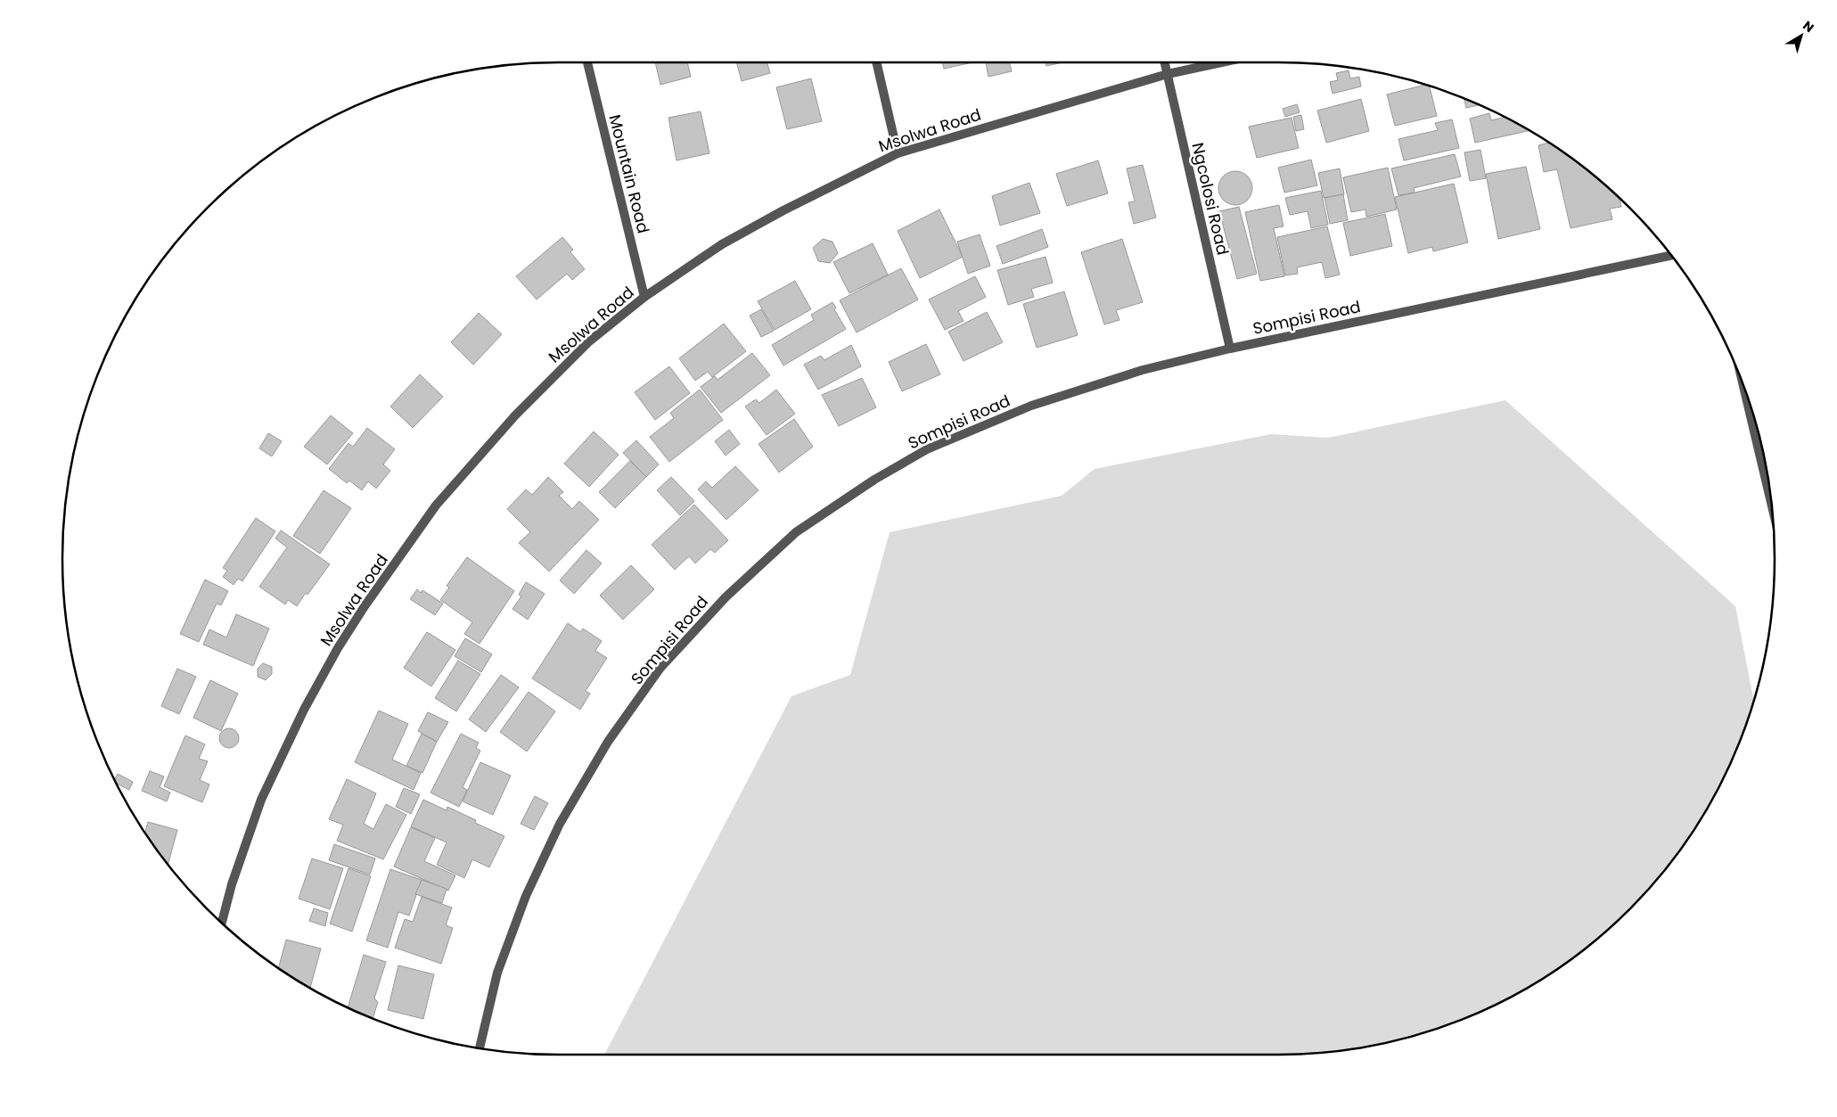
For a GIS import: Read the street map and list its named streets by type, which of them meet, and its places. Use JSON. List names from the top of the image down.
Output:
{
  "streets": {
    "street": [
      "Msolwa Road",
      "Mountain Road",
      "Ngcolosi Road",
      "Sompisi Road"
    ]
  },
  "crossings": [
    ["Msolwa Road", "Mountain Road"],
    ["Msolwa Road", "Ngcolosi Road"],
    ["Ngcolosi Road", "Sompisi Road"]
  ],
  "north": "top right"
}
